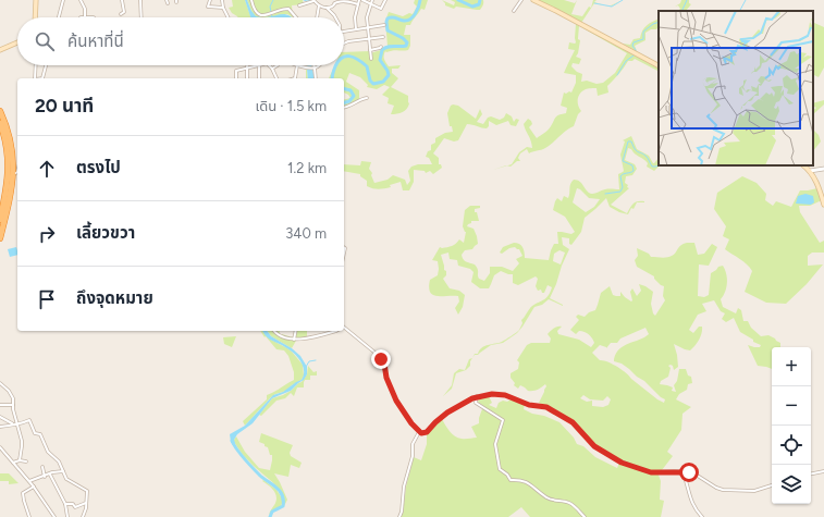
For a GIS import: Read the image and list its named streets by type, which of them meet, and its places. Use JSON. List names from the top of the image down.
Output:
{
  "page": {
    "search": "ค้นหาที่นี่",
    "heading": ["20 นาที", "เดิน · 1.5 km"],
    "list": [
      ["ตรงไป", "1.2 km"],
      ["เลี้ยวขวา", "340 m"],
      "ถึงจุดหมาย"
    ],
    "map_buttons": ["+", "−"]
  }
}
